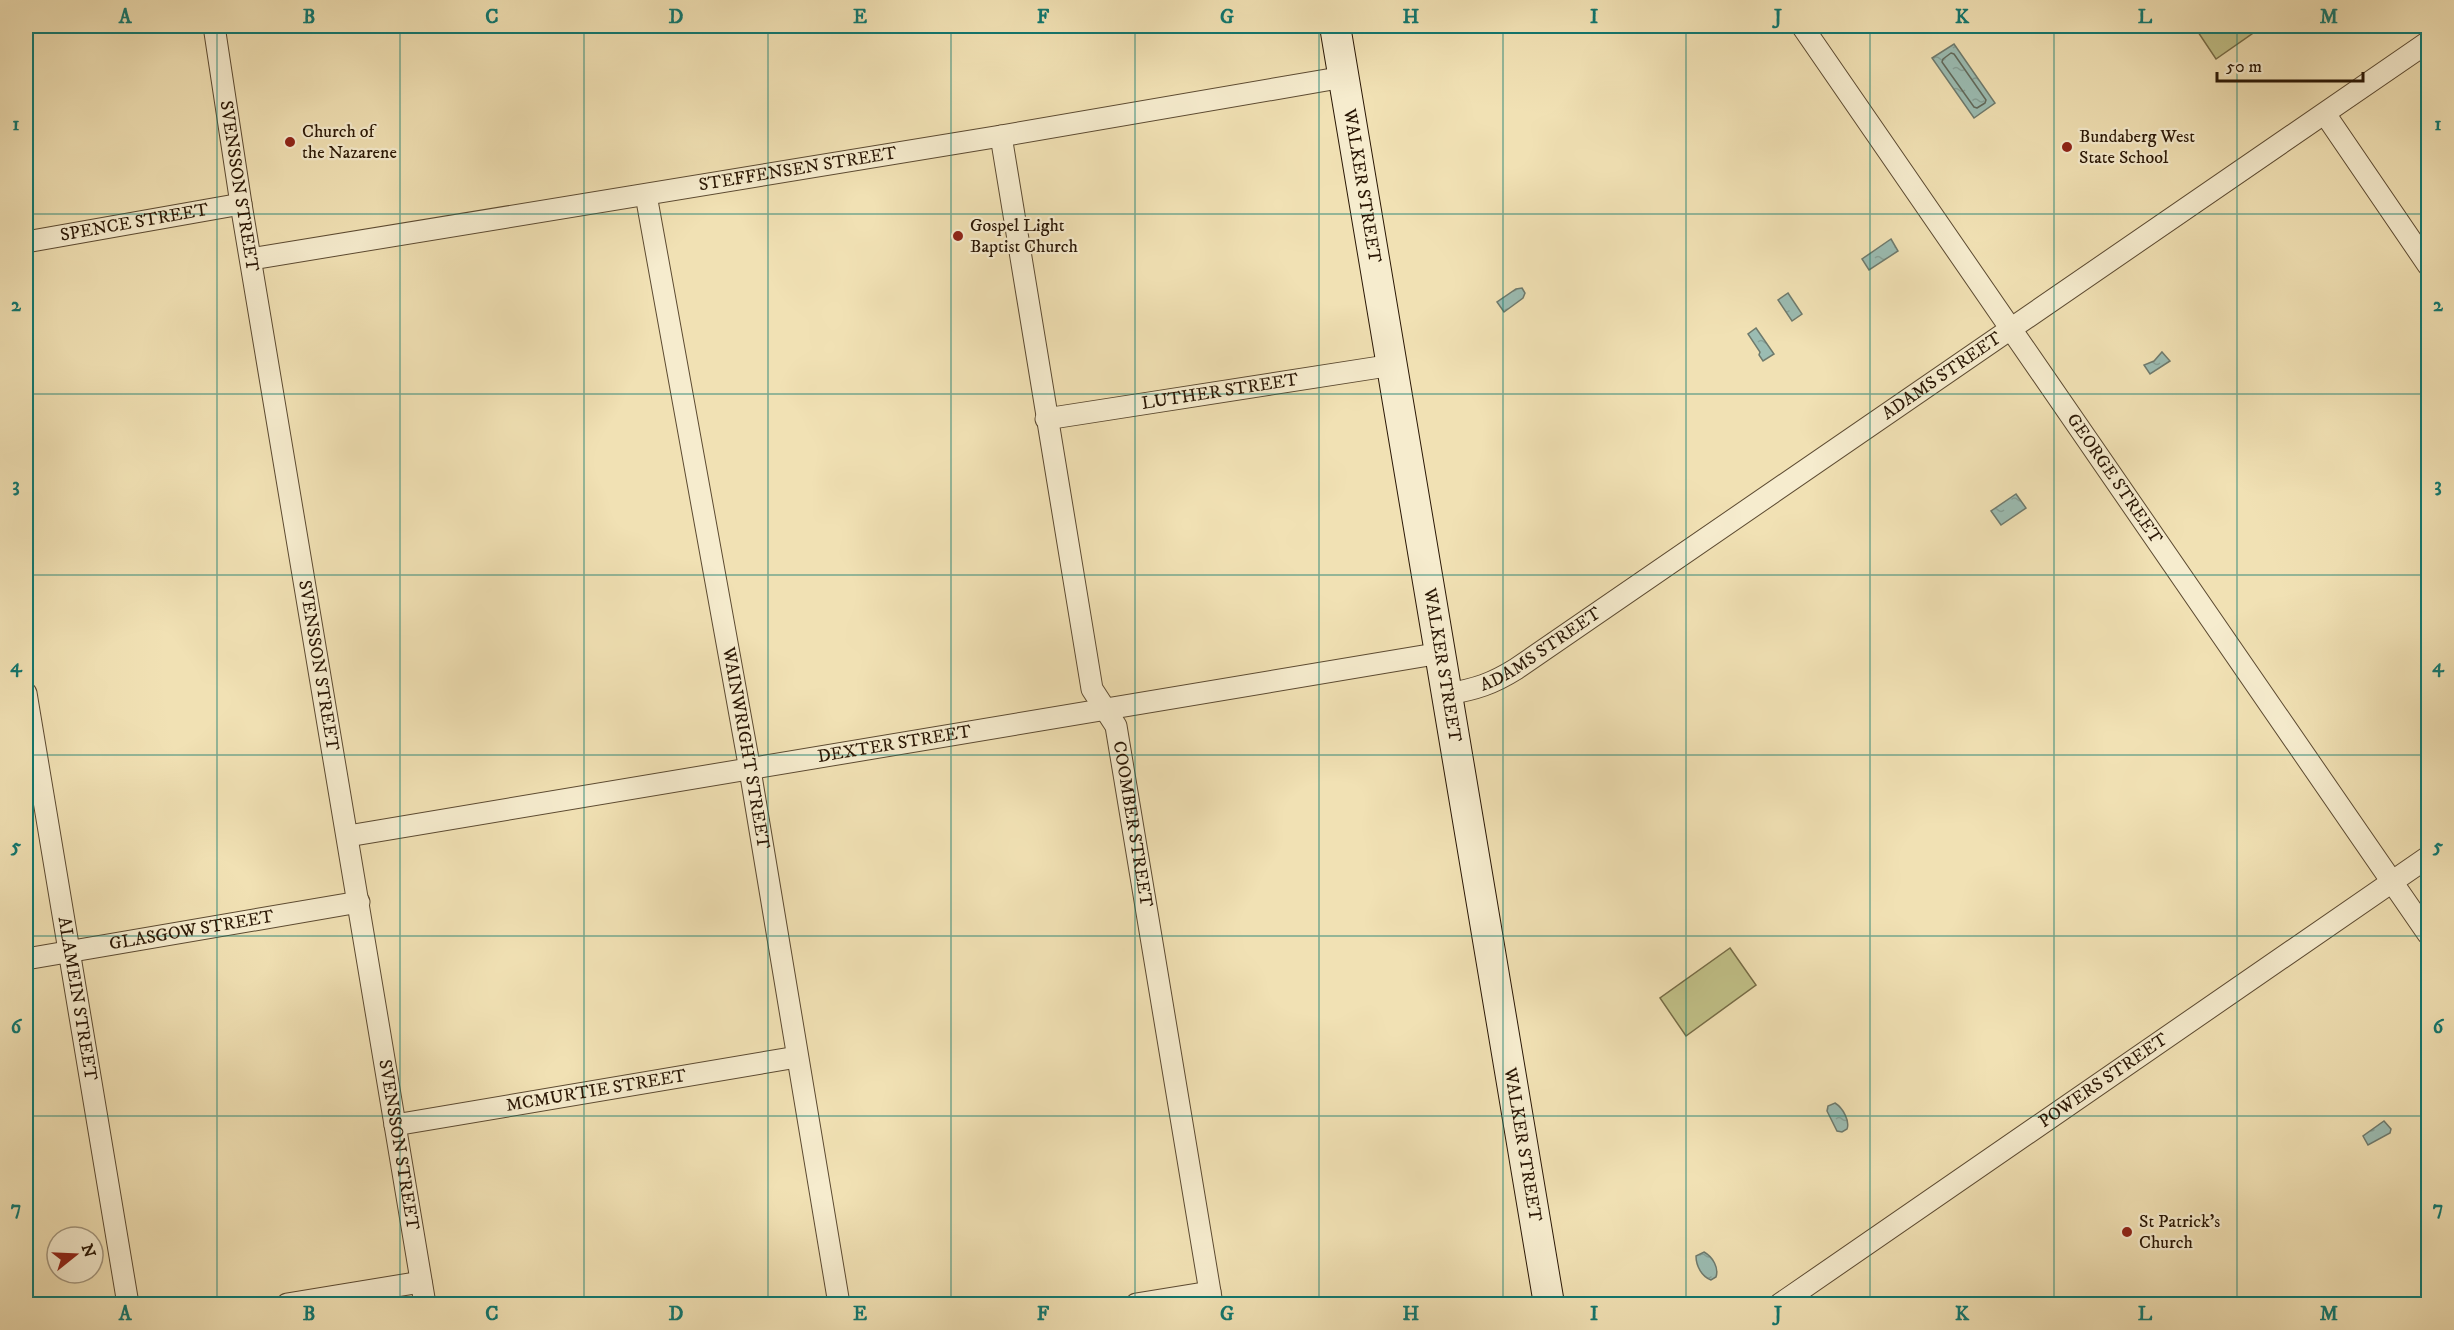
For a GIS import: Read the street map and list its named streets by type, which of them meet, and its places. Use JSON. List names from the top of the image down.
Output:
{
  "streets": {
    "main road": ["WALKER STREET"],
    "street": [
      "STEFFENSEN STREET",
      "SVENSSON STREET",
      "SPENCE STREET",
      "ADAMS STREET",
      "LUTHER STREET",
      "GEORGE STREET",
      "DEXTER STREET",
      "WAINWRIGHT STREET",
      "COOMBER STREET",
      "GLASGOW STREET",
      "ALAMEIN STREET",
      "POWERS STREET",
      "MCMURTIE STREET"
    ]
  },
  "crossings": [
    ["STEFFENSEN STREET", "SVENSSON STREET"],
    ["STEFFENSEN STREET", "WALKER STREET"],
    ["STEFFENSEN STREET", "WAINWRIGHT STREET"],
    ["STEFFENSEN STREET", "COOMBER STREET"],
    ["SVENSSON STREET", "SPENCE STREET"],
    ["SVENSSON STREET", "DEXTER STREET"],
    ["SVENSSON STREET", "GLASGOW STREET"],
    ["SVENSSON STREET", "MCMURTIE STREET"],
    ["WALKER STREET", "ADAMS STREET"],
    ["WALKER STREET", "LUTHER STREET"],
    ["WALKER STREET", "DEXTER STREET"],
    ["ADAMS STREET", "GEORGE STREET"],
    ["LUTHER STREET", "COOMBER STREET"],
    ["GEORGE STREET", "POWERS STREET"],
    ["DEXTER STREET", "WAINWRIGHT STREET"],
    ["DEXTER STREET", "COOMBER STREET"],
    ["WAINWRIGHT STREET", "MCMURTIE STREET"],
    ["GLASGOW STREET", "ALAMEIN STREET"]
  ],
  "places": [
    "Church of the Nazarene",
    "Bundaberg West State School",
    "Gospel Light Baptist Church",
    "St Patrick's Church"
  ],
  "scale_bar": "50 m",
  "north": "right",
  "grid": {
    "columns": [
      "A",
      "B",
      "C",
      "D",
      "E",
      "F",
      "G",
      "H",
      "I",
      "J",
      "K",
      "L",
      "M"
    ],
    "rows": [
      "1",
      "2",
      "3",
      "4",
      "5",
      "6",
      "7"
    ]
  }
}
